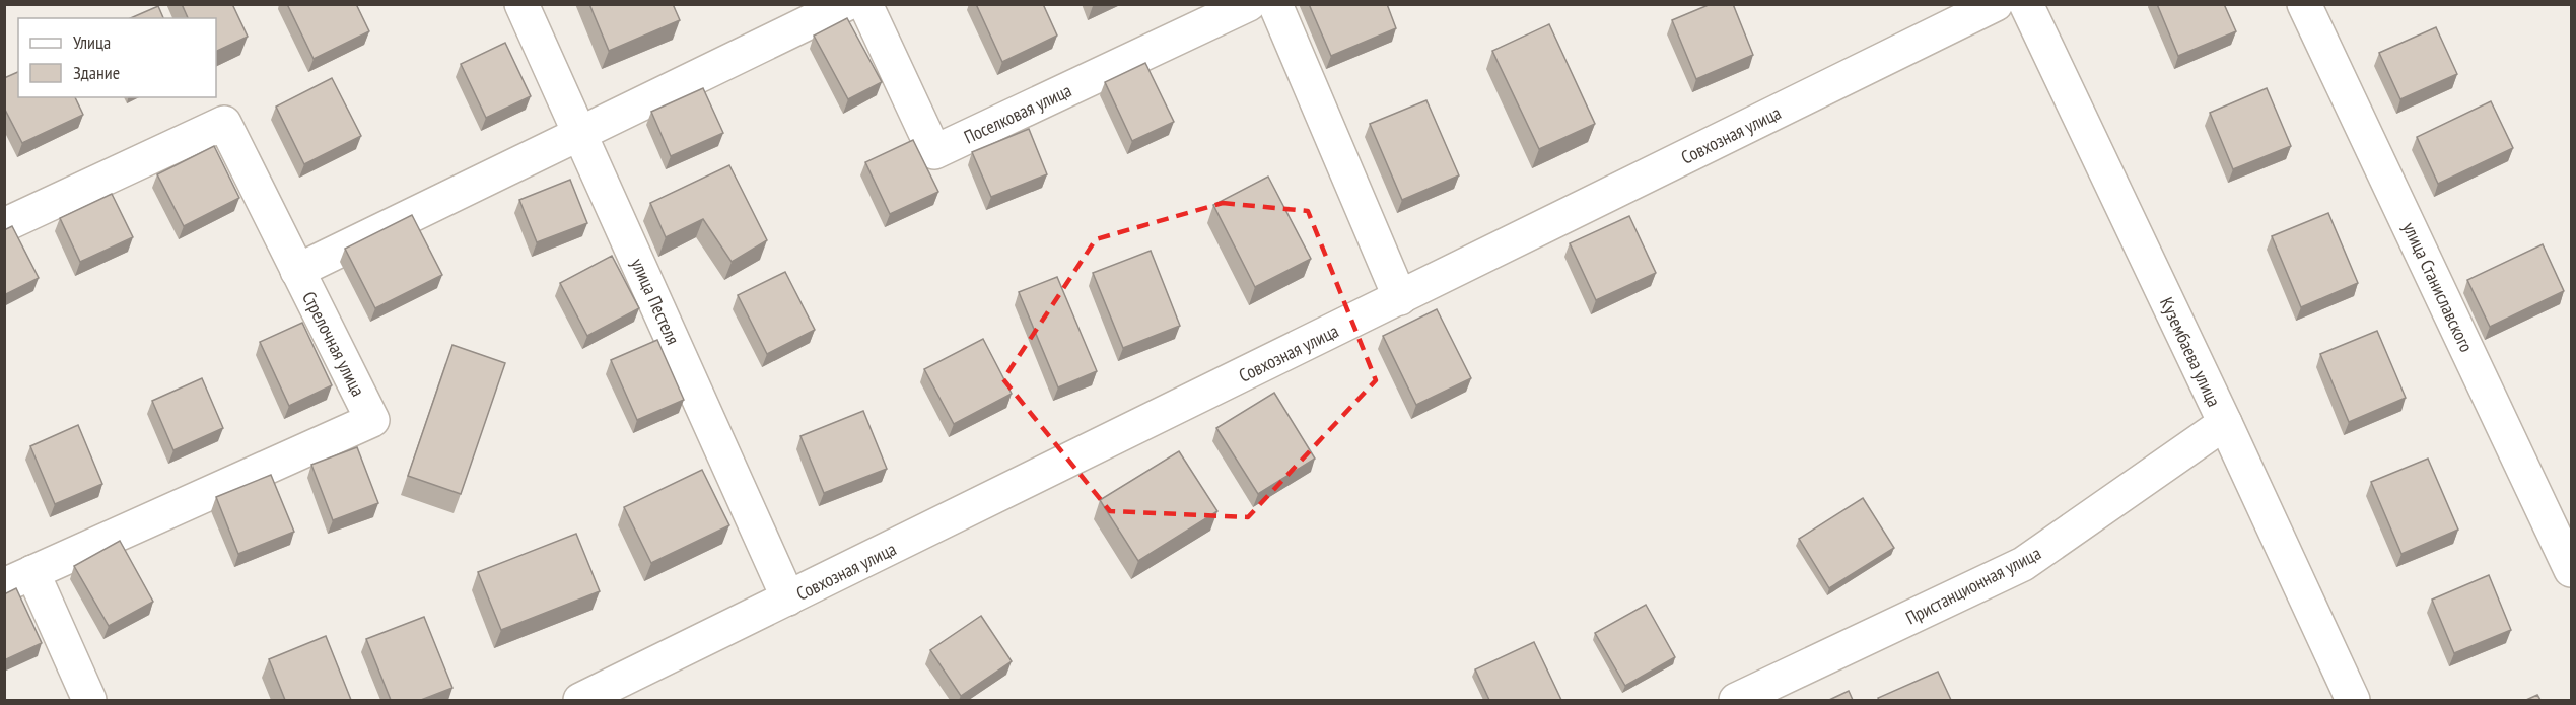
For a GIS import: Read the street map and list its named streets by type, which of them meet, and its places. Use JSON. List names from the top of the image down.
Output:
{
  "streets": {
    "street": [
      "Поселковая улица",
      "Совхозная улица",
      "улица Станиславского",
      "улица Пестеля",
      "Стрелочная улица",
      "Кузембаева улица",
      "Пристанционная улица"
    ]
  },
  "crossings": [
    ["Совхозная улица", "улица Пестеля"],
    ["Кузембаева улица", "Пристанционная улица"]
  ],
  "legend": ["Улица", "Здание"]
}
